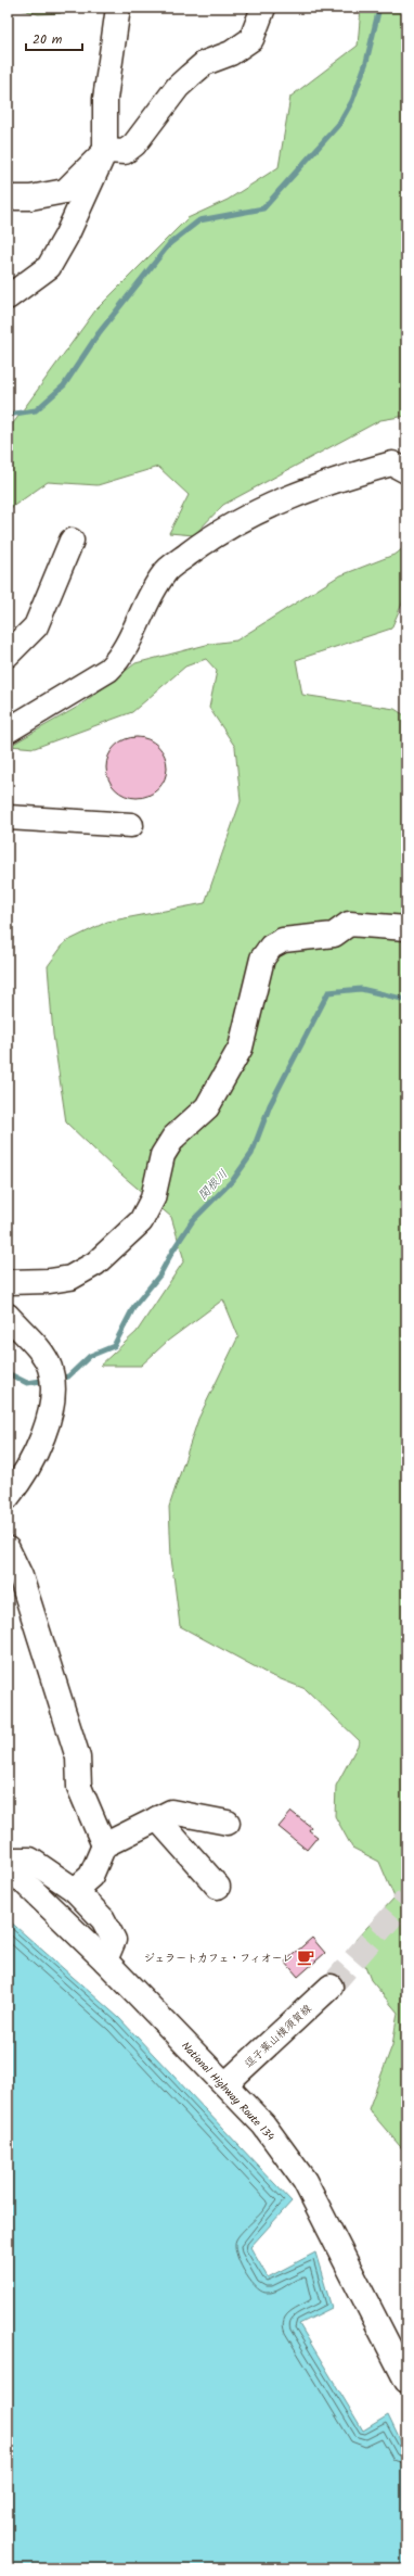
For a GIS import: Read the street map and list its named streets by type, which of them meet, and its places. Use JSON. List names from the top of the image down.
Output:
{
  "streets": {
    "main road": ["逗子葉山横須賀線", "National Highway Route 134"]
  },
  "crossings": [
    ["逗子葉山横須賀線", "National Highway Route 134"]
  ],
  "water": ["関根川"],
  "places": {
    "cafe": ["ジェラートカフェ・フィオーレ"]
  },
  "scale_bar": "20 m"
}
